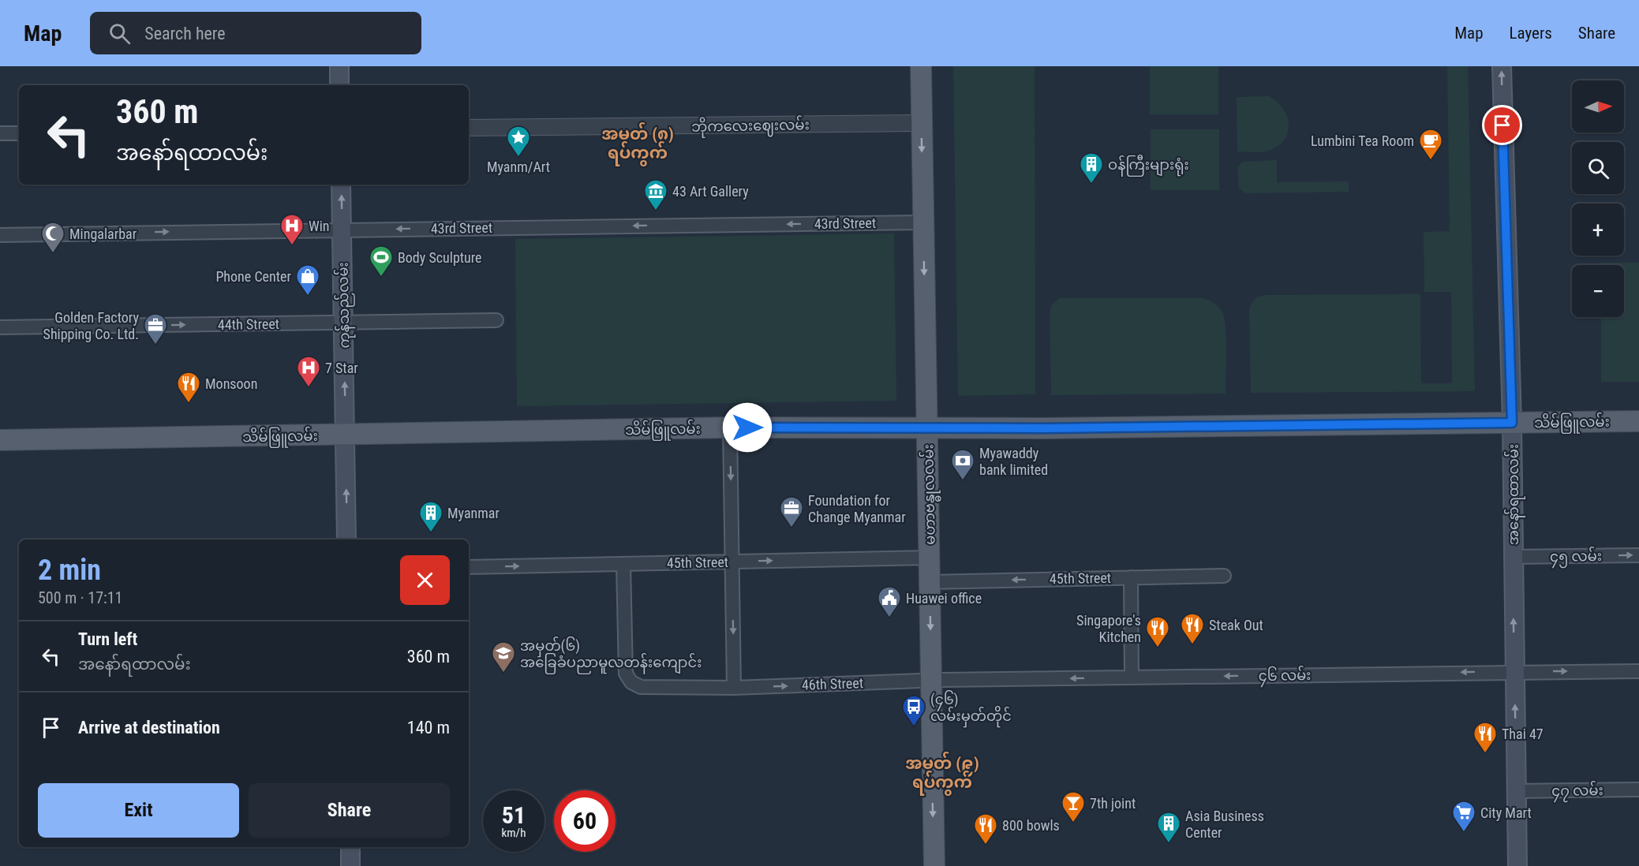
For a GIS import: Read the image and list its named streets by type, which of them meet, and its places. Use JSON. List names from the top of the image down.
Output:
{
  "streets": {
    "main road": [
      "ကုန်သည်လမ်း",
      "သိမ်ဖြူလမ်း",
      "မဟာဗန္ဓုလလမ်း",
      "အနော်ရထာလမ်း"
    ],
    "street": [
      "ဘိုကလေးဈေးလမ်း",
      "43rd Street",
      "44th Street",
      "၄၅ လမ်း",
      "45th Street",
      "၄၆ လမ်း",
      "46th Street",
      "၄၇ လမ်း"
    ]
  },
  "crossings": [
    ["ဘိုကလေးဈေးလမ်း", "မဟာဗန္ဓုလလမ်း"],
    ["43rd Street", "ကုန်သည်လမ်း"],
    ["43rd Street", "မဟာဗန္ဓုလလမ်း"],
    ["ကုန်သည်လမ်း", "44th Street"],
    ["ကုန်သည်လမ်း", "သိမ်ဖြူလမ်း"],
    ["သိမ်ဖြူလမ်း", "မဟာဗန္ဓုလလမ်း"],
    ["သိမ်ဖြူလမ်း", "အနော်ရထာလမ်း"],
    ["မဟာဗန္ဓုလလမ်း", "45th Street"],
    ["မဟာဗန္ဓုလလမ်း", "၄၆ လမ်း"],
    ["မဟာဗန္ဓုလလမ်း", "46th Street"],
    ["အနော်ရထာလမ်း", "၄၅ လမ်း"],
    ["အနော်ရထာလမ်း", "၄၆ လမ်း"],
    ["အနော်ရထာလမ်း", "၄၇ လမ်း"],
    ["45th Street", "၄၆ လမ်း"],
    ["45th Street", "46th Street"],
    ["၄၆ လမ်း", "46th Street"]
  ],
  "one_way": [
    "ကုန်သည်လမ်း",
    "44th Street",
    "မဟာဗန္ဓုလလမ်း",
    "အနော်ရထာလမ်း",
    "၄၅ လမ်း",
    "46th Street"
  ],
  "districts": ["အမှတ် (၈) ရပ်ကွက်", "အမှတ် (၉) ရပ်ကွက်"],
  "places": {
    "place": ["Myanm/Art"],
    "cafe": ["Lumbini Tea Room"],
    "building": ["ဝန်ကြီးများရုံး", "Myanmar", "Asia Business Center"],
    "museum": ["43 Art Gallery"],
    "hospital": ["Win", "7 Star"],
    "mosque": ["Mingalarbar"],
    "sports": ["Body Sculpture"],
    "shop": ["Phone Center"],
    "office": ["Golden Factory Shipping Co. Ltd.", "Foundation for Change Myanmar"],
    "restaurant": [
      "Monsoon",
      "Steak Out",
      "Singapore's Kitchen",
      "Thai 47",
      "800 bowls"
    ],
    "bank": ["Myawaddy bank limited"],
    "public building": ["Huawei office"],
    "school or university": ["အမှတ်(၆) အခြေခံပညာမူလတန်းကျောင်း"],
    "bus stop": ["(၄၆) လမ်းမှတ်တိုင်"],
    "bar": ["7th joint"],
    "supermarket": ["City Mart"]
  },
  "north": "right",
  "page": {
    "header": "Map",
    "search": "Search here",
    "nav": ["Map", "Layers", "Share"],
    "map_buttons": ["+", "−"],
    "turn": ["360 m", "အနော်ရထာလမ်း"],
    "heading": ["2 min", "500 m · 17:11"],
    "list": [
      {
        "name": "Turn left",
        "note": "အနော်ရထာလမ်း",
        "value": "360 m"
      },
      {
        "name": "Arrive at destination",
        "value": "140 m"
      }
    ],
    "buttons": ["Exit", "Share"],
    "speed": "51 km/h",
    "limit": "60"
  }
}
